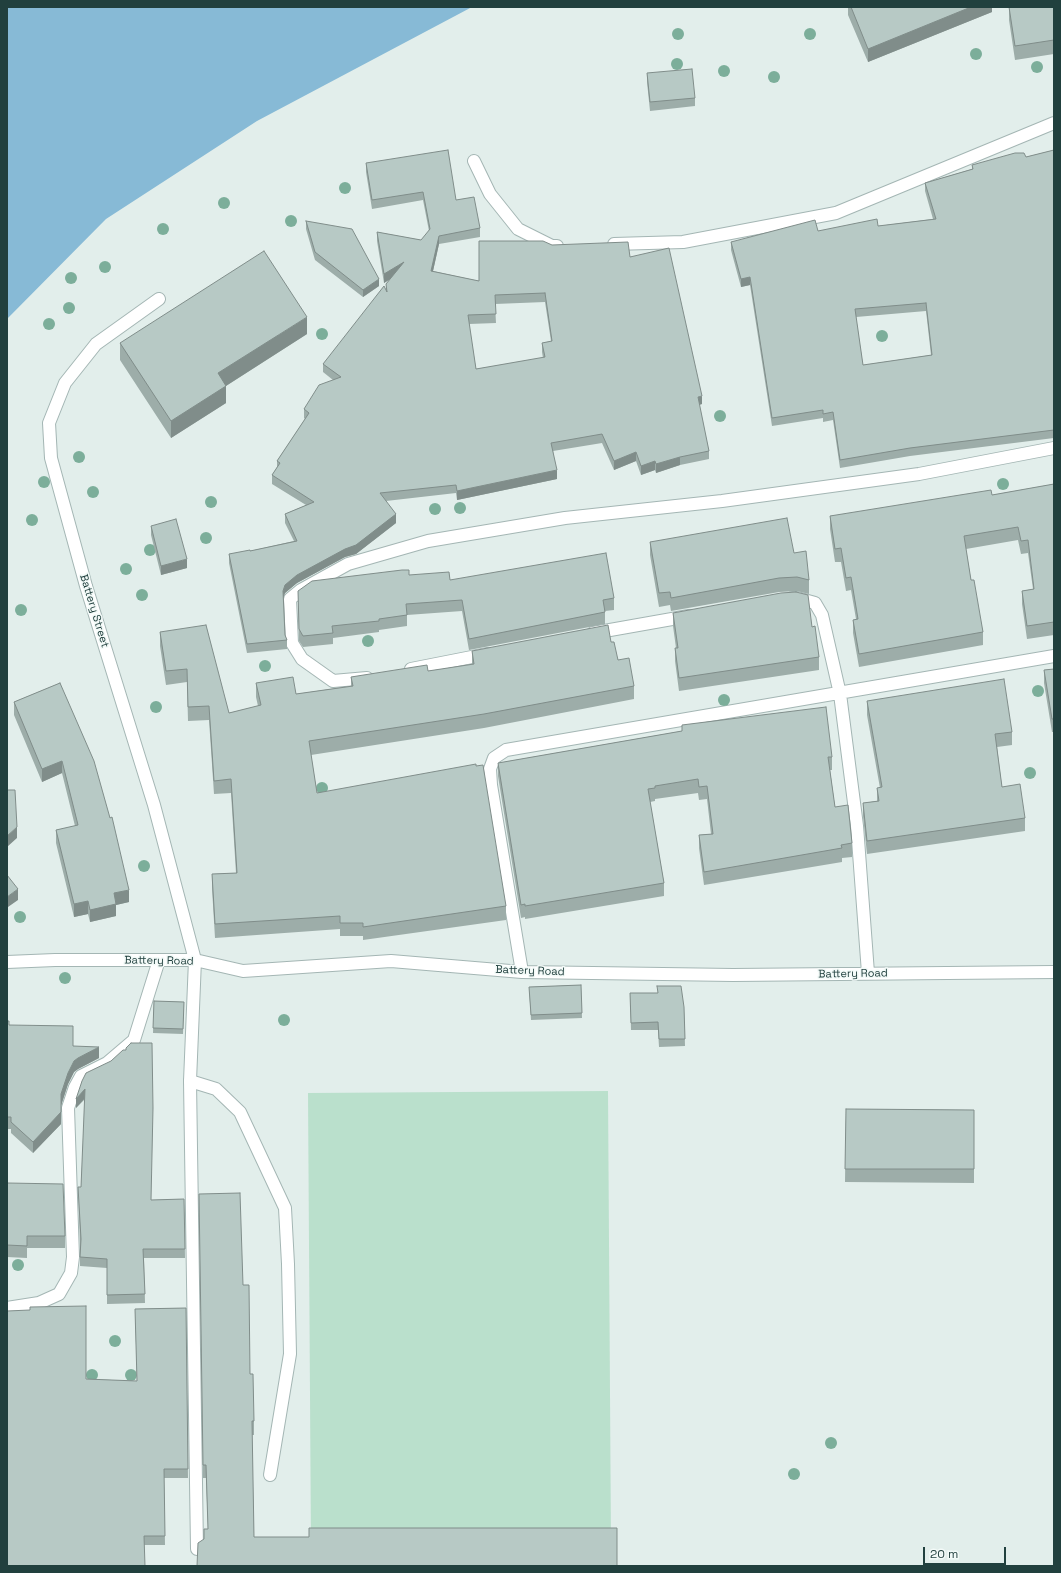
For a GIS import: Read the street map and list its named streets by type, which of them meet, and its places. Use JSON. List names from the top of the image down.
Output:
{
  "streets": {
    "street": ["Battery Street", "Battery Road"]
  },
  "crossings": [
    ["Battery Street", "Battery Road"]
  ],
  "scale_bar": "20 m"
}
